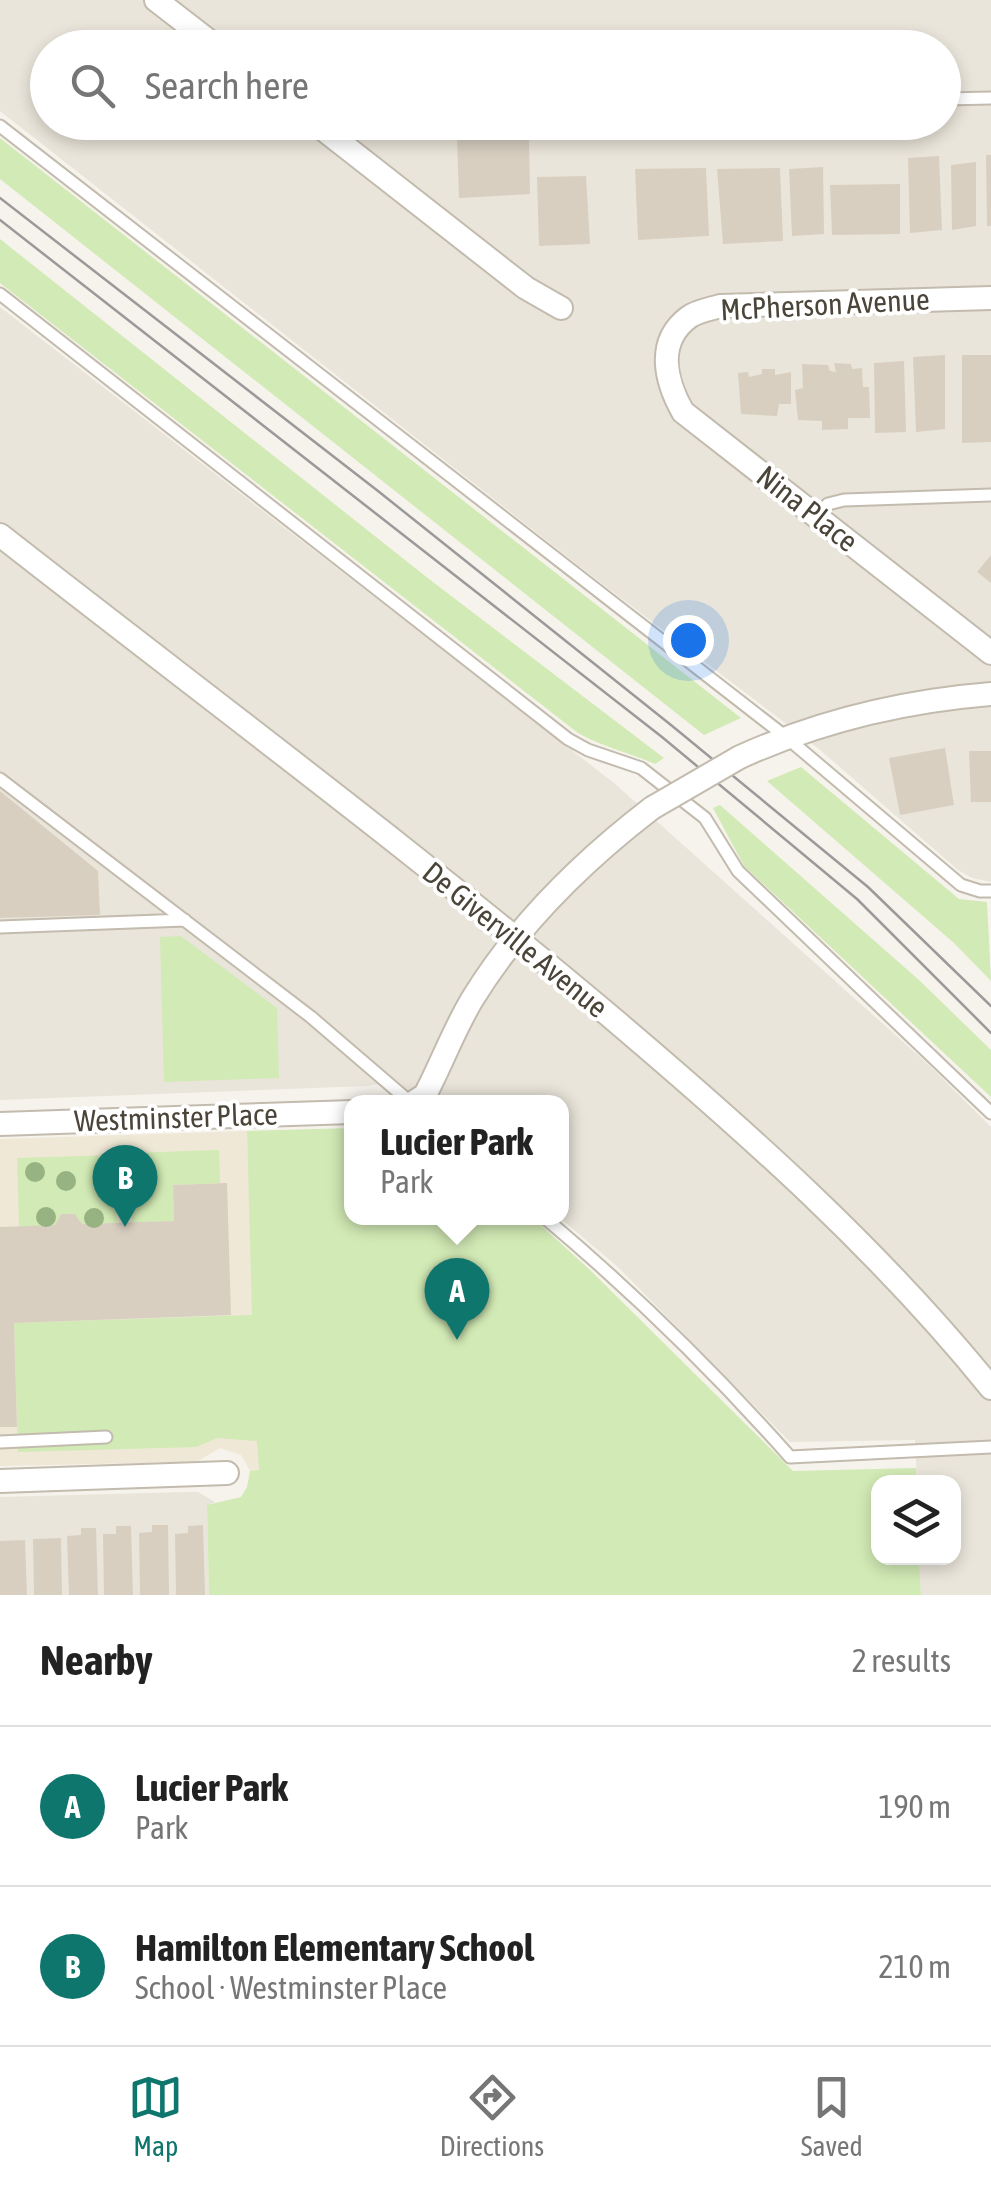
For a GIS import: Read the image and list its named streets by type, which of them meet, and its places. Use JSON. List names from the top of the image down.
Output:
{
  "streets": {
    "street": [
      "McPherson Avenue",
      "Nina Place",
      "De Giverville Avenue",
      "Westminster Place"
    ]
  },
  "crossings": [
    ["McPherson Avenue", "Nina Place"]
  ],
  "page": {
    "search": "Search here",
    "popup": ["Lucier Park", "Park"],
    "pins": ["B", "A"],
    "heading": ["Nearby", "2 results"],
    "list": [
      {
        "mark": "A",
        "name": "Lucier Park",
        "note": "Park",
        "value": "190 m"
      },
      {
        "mark": "B",
        "name": "Hamilton Elementary School",
        "note": "School · Westminster Place",
        "value": "210 m"
      }
    ],
    "nav": ["Map", "Directions", "Saved"]
  }
}
